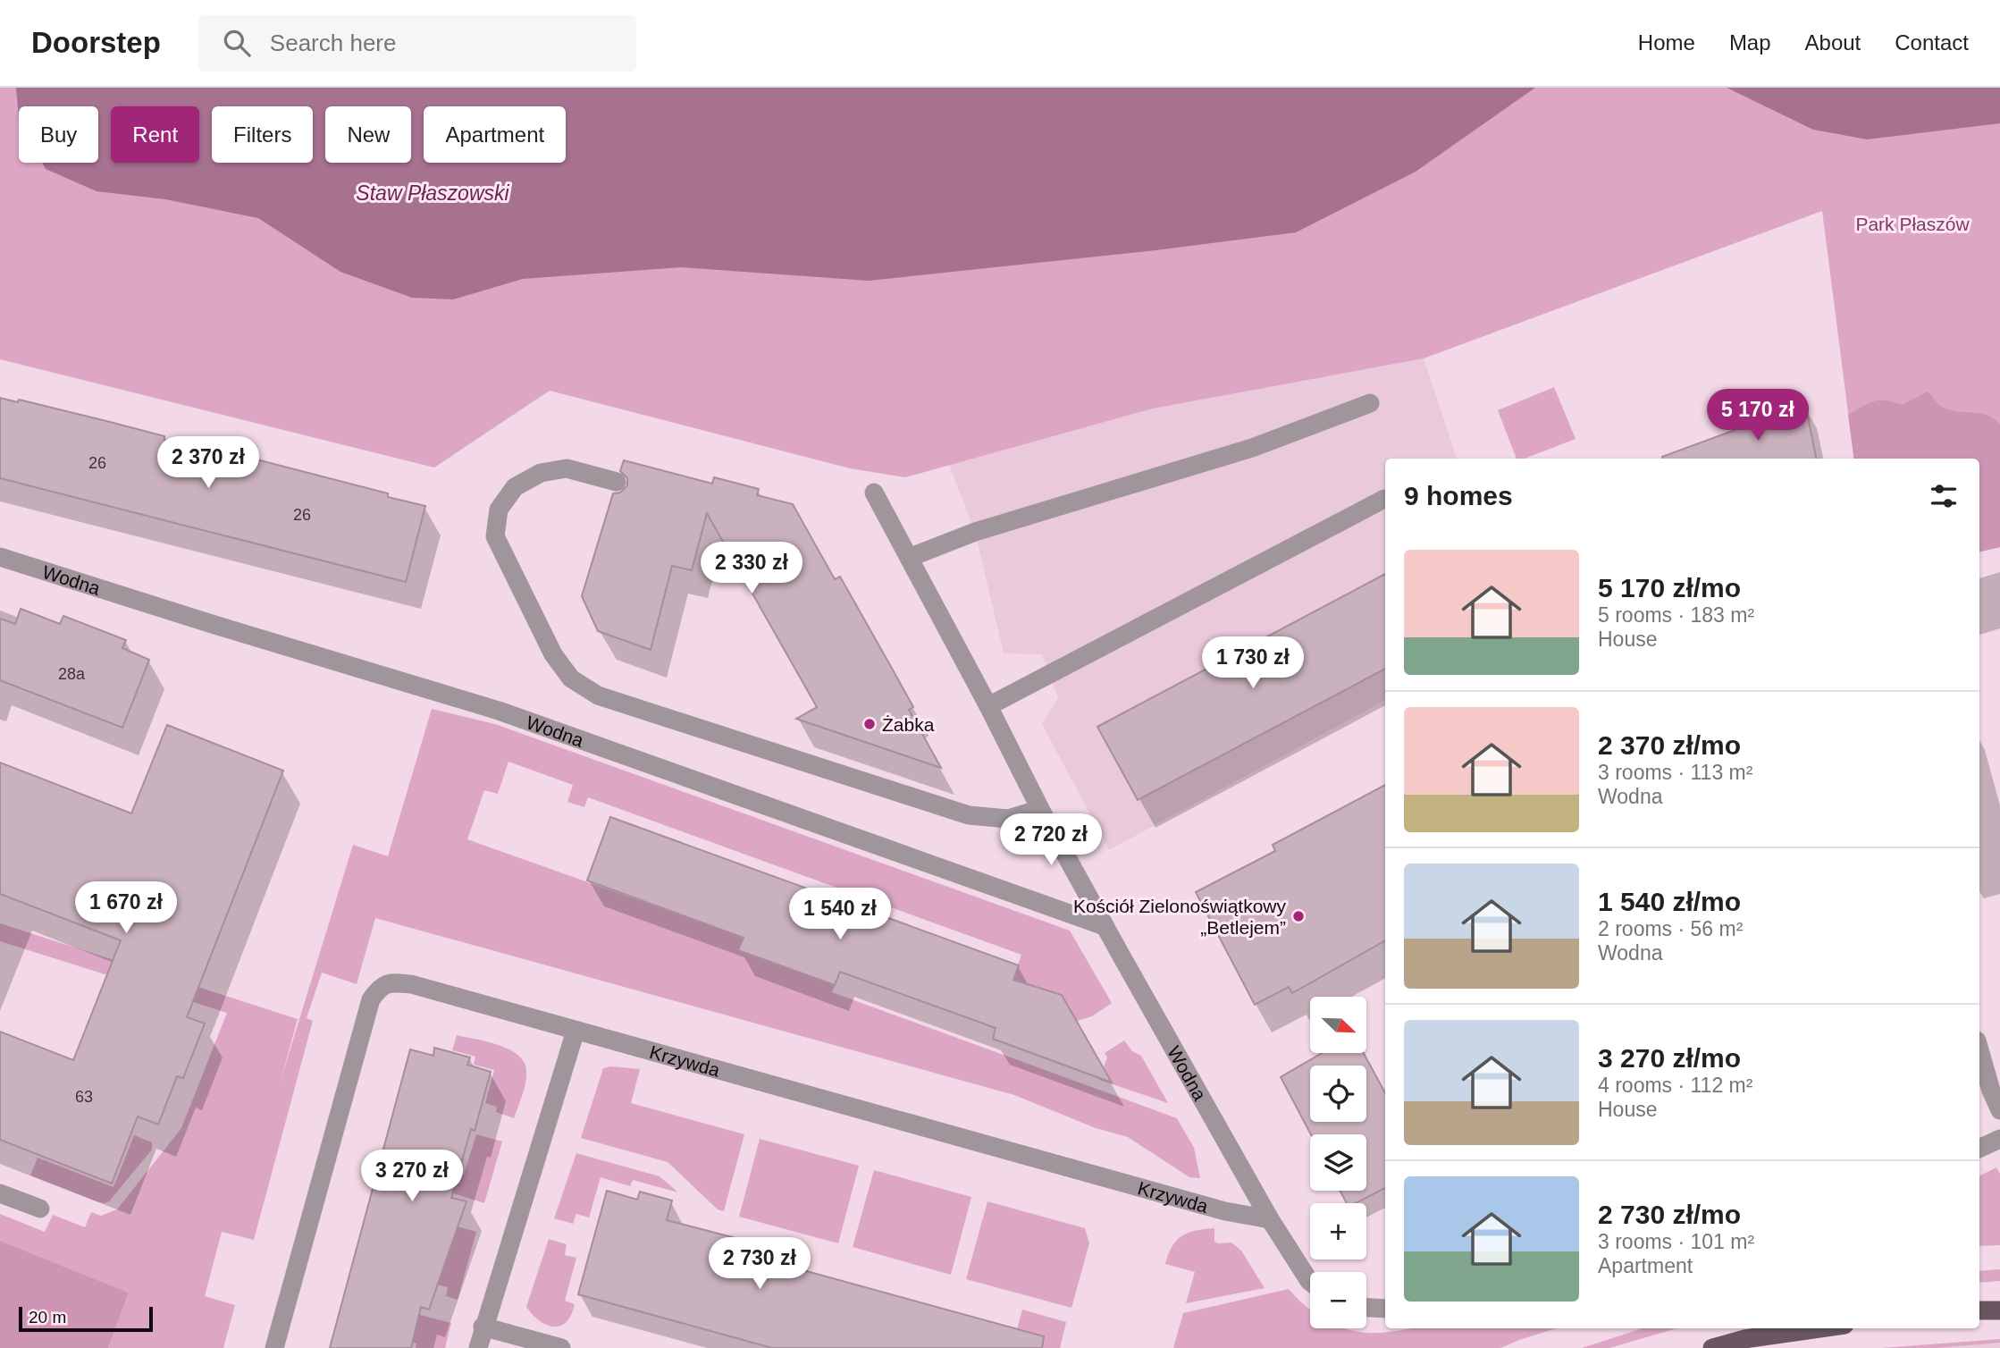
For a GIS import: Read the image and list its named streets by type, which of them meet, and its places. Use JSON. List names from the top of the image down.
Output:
{
  "streets": {
    "street": ["Wodna", "Krzywda"]
  },
  "crossings": [
    ["Wodna", "Krzywda"]
  ],
  "water": ["Staw Płaszowski"],
  "parks": ["Park Płaszów"],
  "places": ["Żabka", "Kościół Zielonoświątkowy „Betlejem”"],
  "house_numbers": [
    "26",
    "26",
    "28a",
    "63"
  ],
  "scale_bar": "20 m",
  "north": "bottom right",
  "page": {
    "header": "Doorstep",
    "search": "Search here",
    "nav": [
      "Home",
      "Map",
      "About",
      "Contact"
    ],
    "chip": [
      "Buy",
      "Rent",
      "Filters",
      "New",
      "Apartment"
    ],
    "price": [
      "5 170 zł",
      "2 370 zł",
      "2 330 zł",
      "1 730 zł",
      "2 720 zł",
      "1 670 zł",
      "1 540 zł",
      "3 270 zł",
      "2 730 zł"
    ],
    "heading": "9 homes",
    "list": [
      {
        "name": "5 170 zł/mo",
        "note": "5 rooms · 183 m² · House"
      },
      {
        "name": "2 370 zł/mo",
        "note": "3 rooms · 113 m² · Wodna"
      },
      {
        "name": "1 540 zł/mo",
        "note": "2 rooms · 56 m² · Wodna"
      },
      {
        "name": "3 270 zł/mo",
        "note": "4 rooms · 112 m² · House"
      },
      {
        "name": "2 730 zł/mo",
        "note": "3 rooms · 101 m² · Apartment"
      }
    ],
    "map_buttons": ["+", "−"],
    "scale": "20 m"
  }
}
